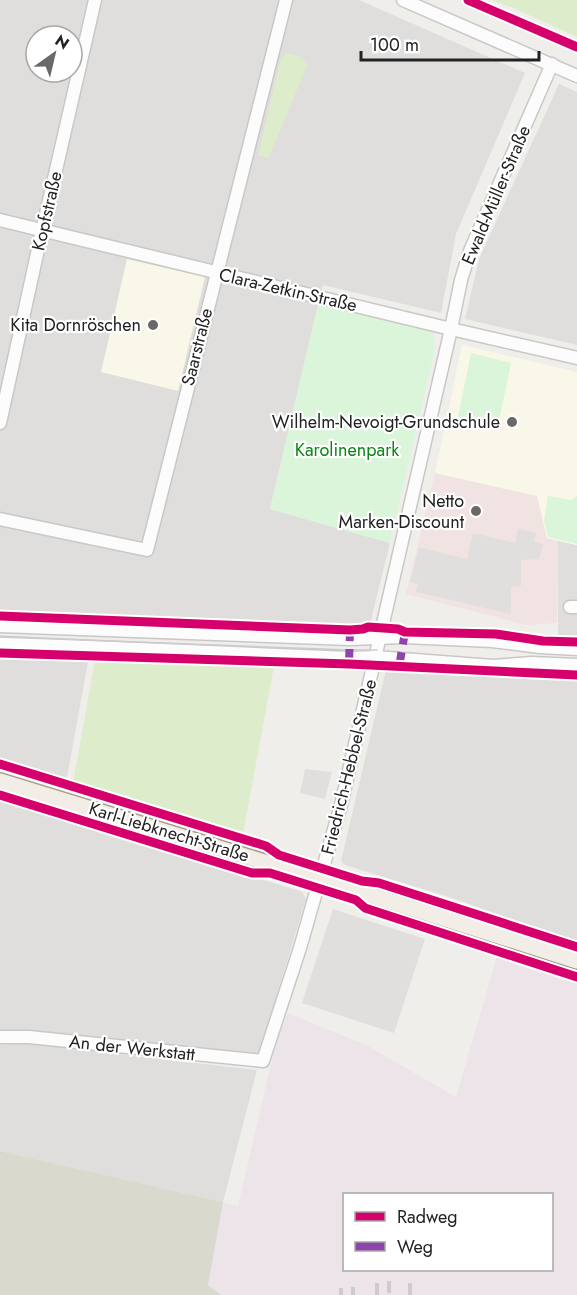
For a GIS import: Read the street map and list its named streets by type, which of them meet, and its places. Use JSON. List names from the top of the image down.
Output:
{
  "streets": {
    "main road": ["Karl-Liebknecht-Straße"],
    "street": [
      "Ewald-Müller-Straße",
      "Kopfstraße",
      "Clara-Zetkin-Straße",
      "Saarstraße",
      "Friedrich-Hebbel-Straße",
      "An der Werkstatt"
    ]
  },
  "crossings": [
    ["Ewald-Müller-Straße", "Clara-Zetkin-Straße"],
    ["Ewald-Müller-Straße", "Friedrich-Hebbel-Straße"],
    ["Kopfstraße", "Clara-Zetkin-Straße"],
    ["Clara-Zetkin-Straße", "Saarstraße"],
    ["Friedrich-Hebbel-Straße", "Karl-Liebknecht-Straße"],
    ["Friedrich-Hebbel-Straße", "An der Werkstatt"]
  ],
  "parks": ["Karolinenpark"],
  "places": ["Kita Dornröschen", "Wilhelm-Nevoigt-Grundschule", "Netto Marken-Discount"],
  "legend": ["Radweg", "Weg"],
  "scale_bar": "100 m",
  "north": "top right"
}
